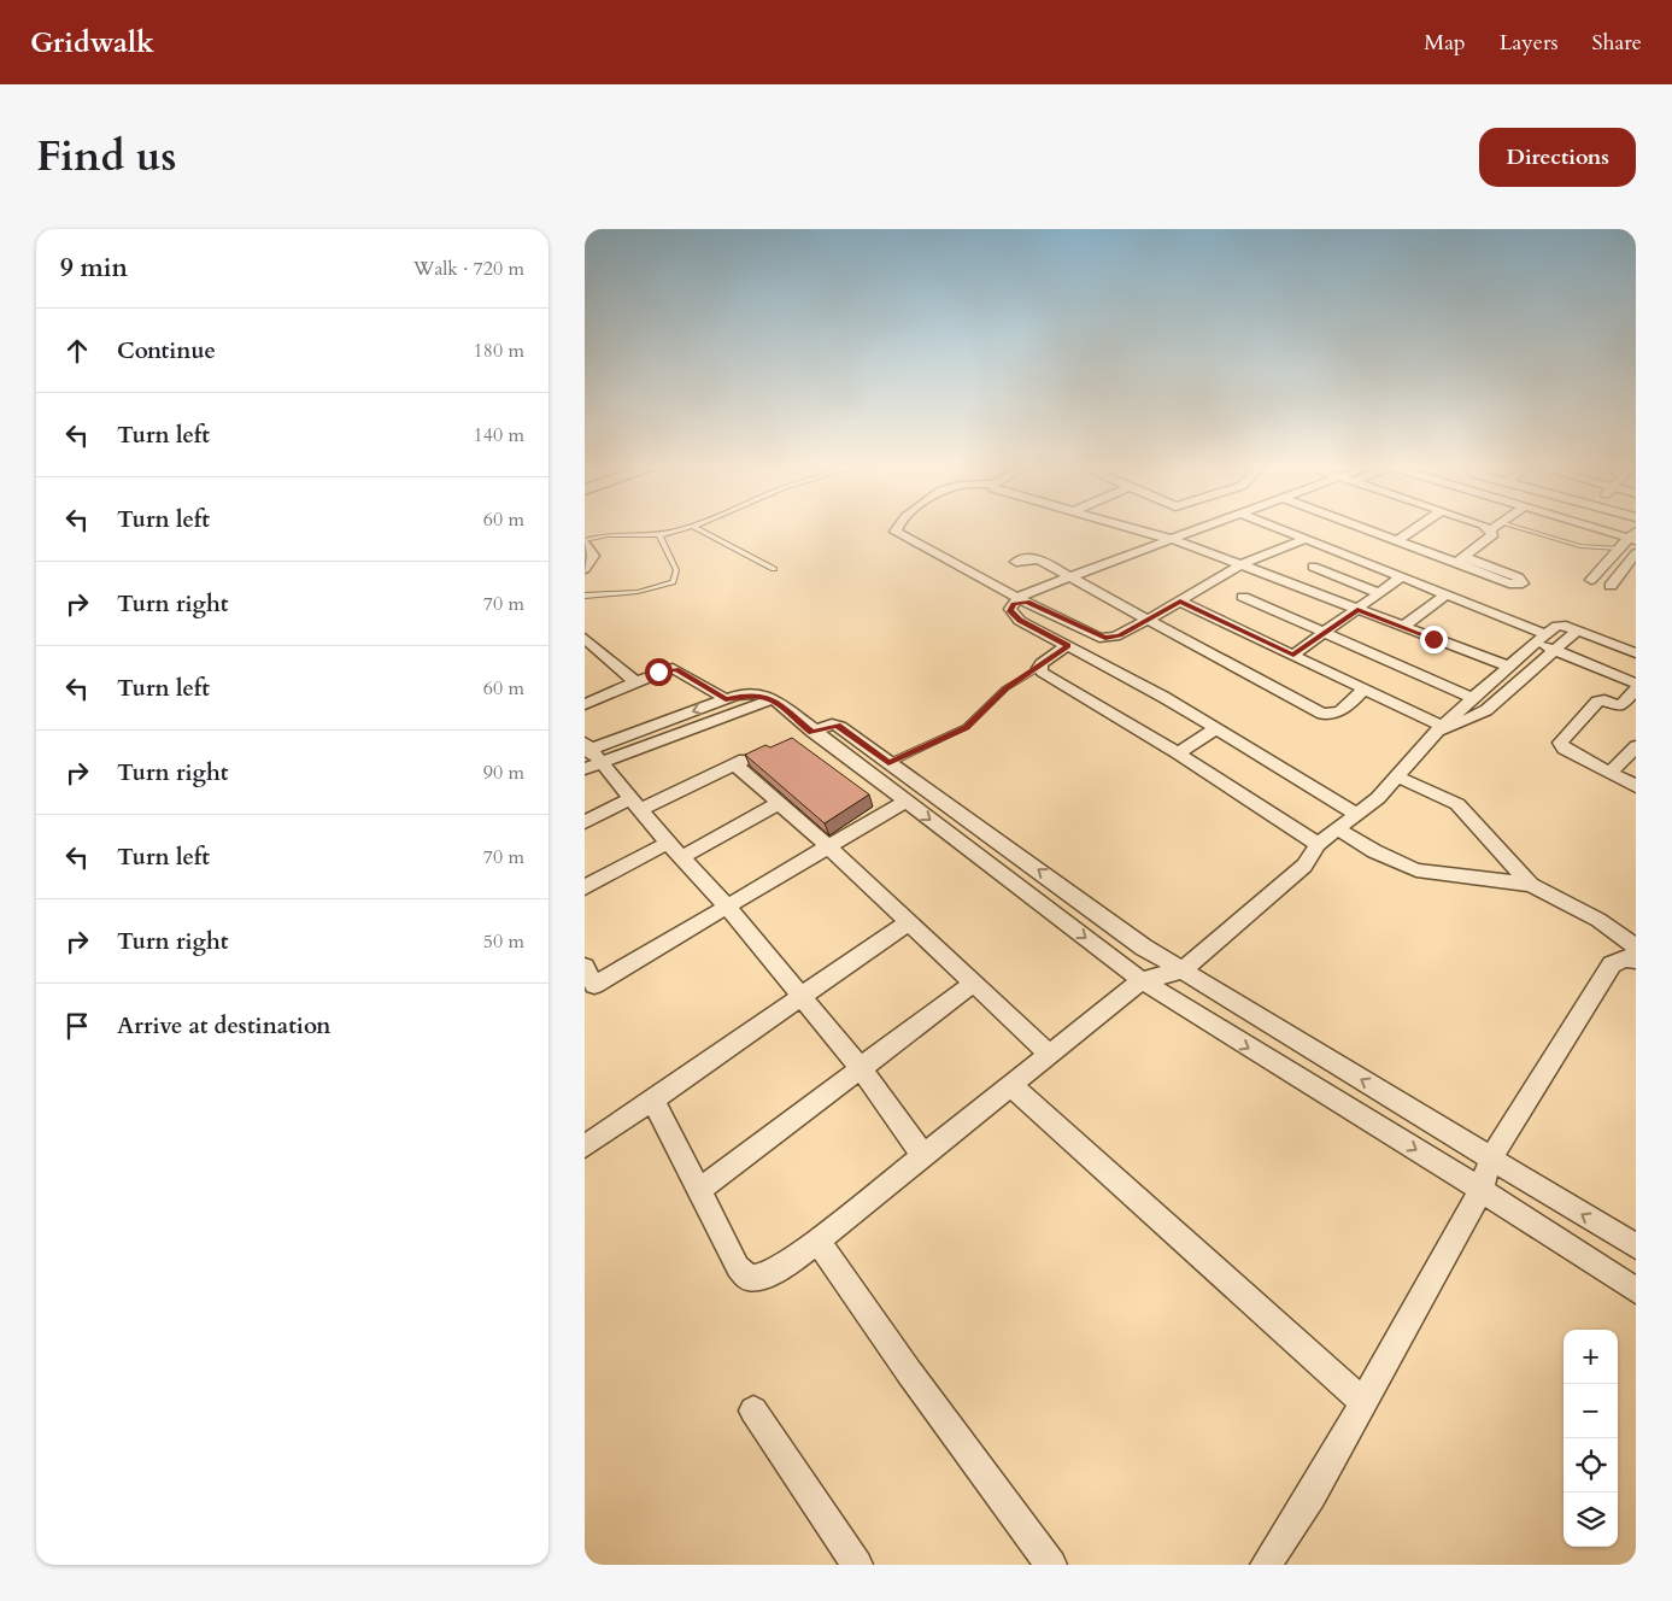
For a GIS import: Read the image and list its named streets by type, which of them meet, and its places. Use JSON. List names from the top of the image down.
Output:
{
  "page": {
    "header": "Gridwalk",
    "nav": ["Map", "Layers", "Share"],
    "title": "Find us",
    "buttons": "Directions",
    "heading": ["9 min", "Walk · 720 m"],
    "list": [
      ["Continue", "180 m"],
      ["Turn left", "140 m"],
      ["Turn left", "60 m"],
      ["Turn right", "70 m"],
      ["Turn left", "60 m"],
      ["Turn right", "90 m"],
      ["Turn left", "70 m"],
      ["Turn right", "50 m"],
      "Arrive at destination"
    ],
    "map_buttons": ["+", "−"]
  }
}
